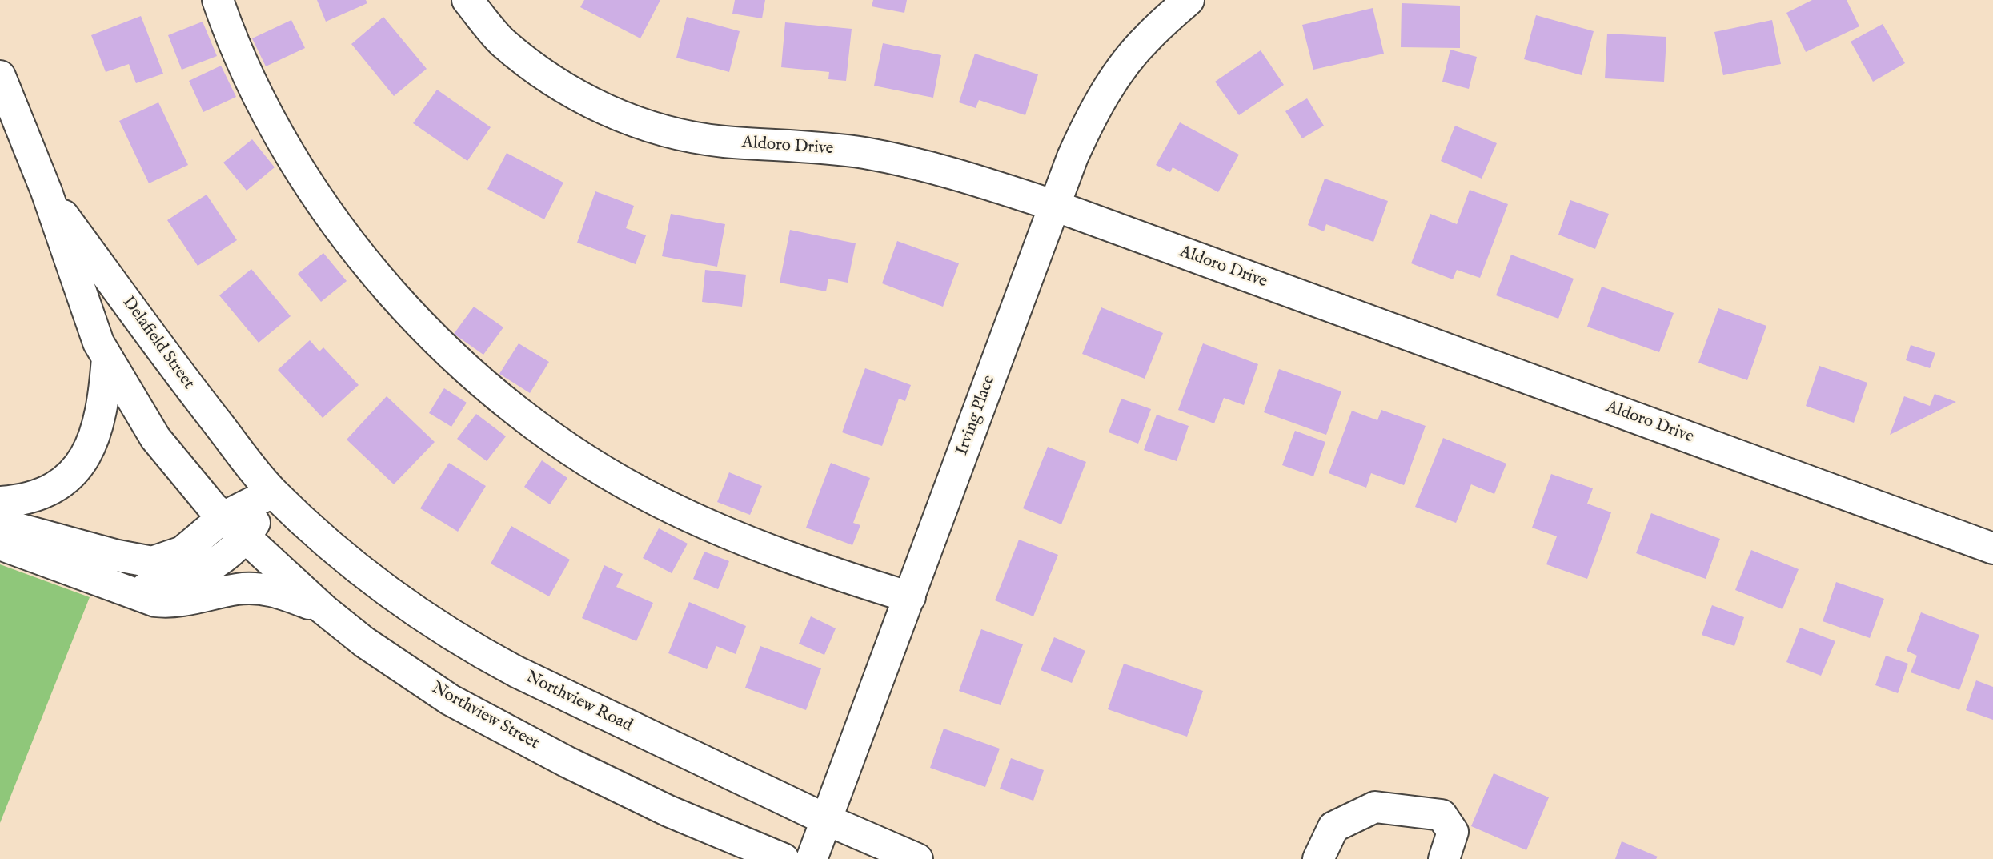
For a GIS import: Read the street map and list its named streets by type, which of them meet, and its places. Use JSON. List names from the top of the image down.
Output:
{
  "streets": {
    "street": [
      "Aldoro Drive",
      "Delafield Street",
      "Irving Place",
      "Northview Road",
      "Northview Street"
    ]
  },
  "crossings": [
    ["Aldoro Drive", "Irving Place"],
    ["Delafield Street", "Northview Road"],
    ["Delafield Street", "Northview Street"],
    ["Irving Place", "Northview Road"]
  ]
}
